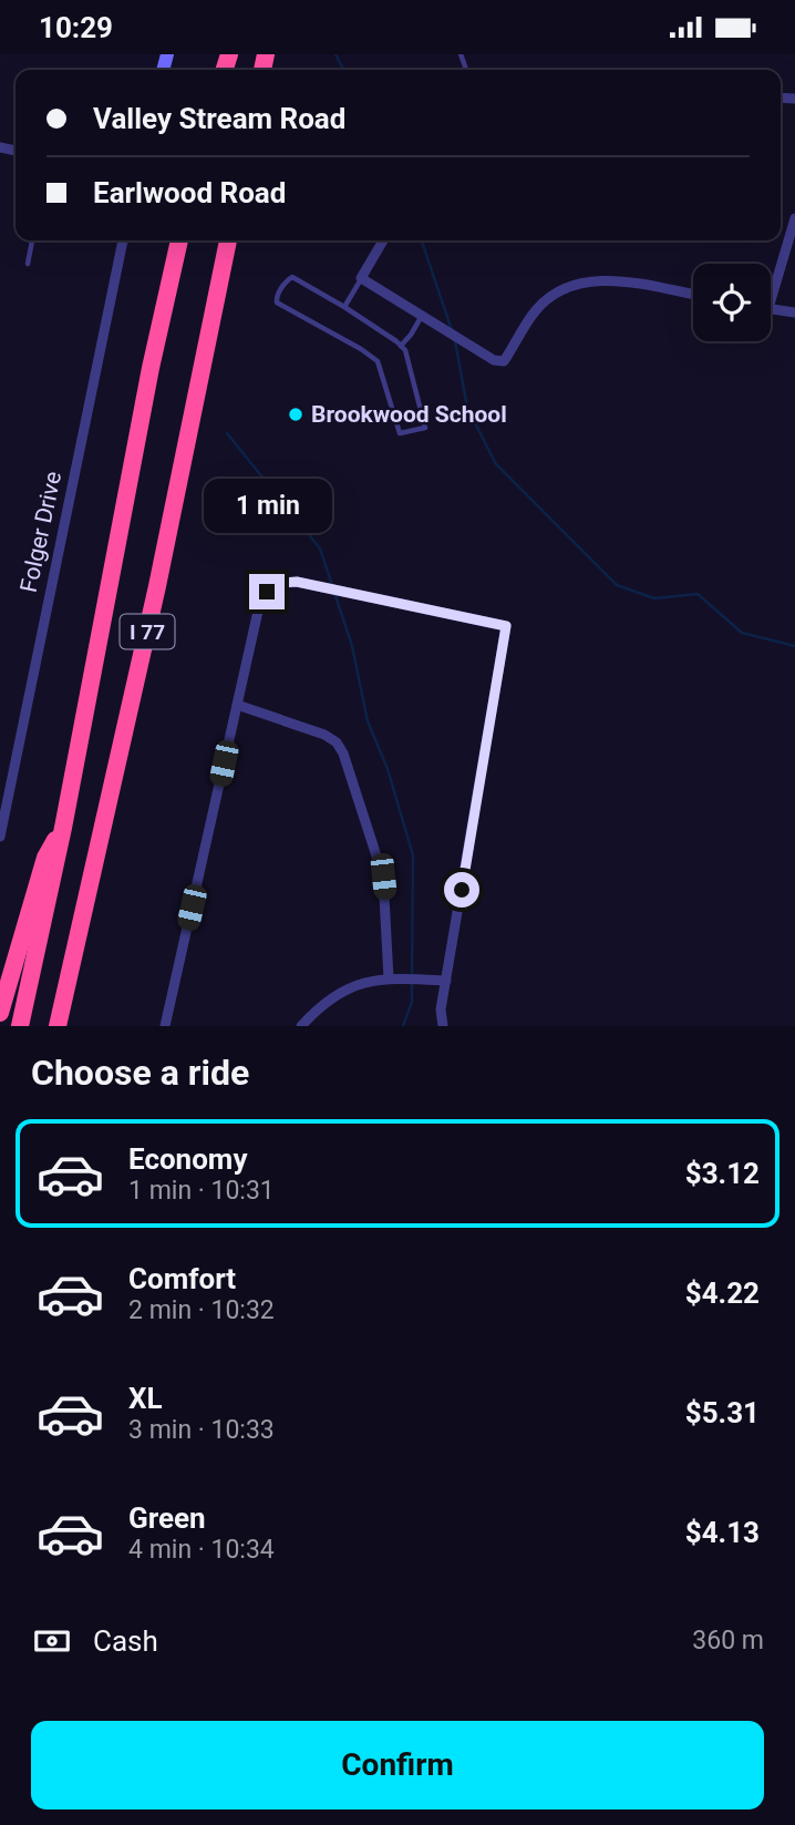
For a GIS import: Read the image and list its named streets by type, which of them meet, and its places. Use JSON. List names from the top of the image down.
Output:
{
  "streets": {
    "highway": ["I 77"],
    "street": ["Folger Drive"]
  },
  "places": ["Brookwood School"],
  "page": {
    "status": "10:29",
    "banner": ["Valley Stream Road", "Earlwood Road"],
    "bubble": "1 min",
    "heading": "Choose a ride",
    "list": [
      {
        "name": "Economy",
        "note": "1 min · 10:31",
        "value": "$3.12"
      },
      {
        "name": "Comfort",
        "note": "2 min · 10:32",
        "value": "$4.22"
      },
      {
        "name": "XL",
        "note": "3 min · 10:33",
        "value": "$5.31"
      },
      {
        "name": "Green",
        "note": "4 min · 10:34",
        "value": "$4.13"
      }
    ],
    "pay": ["Cash", "360 m"],
    "buttons": "Confirm"
  }
}
